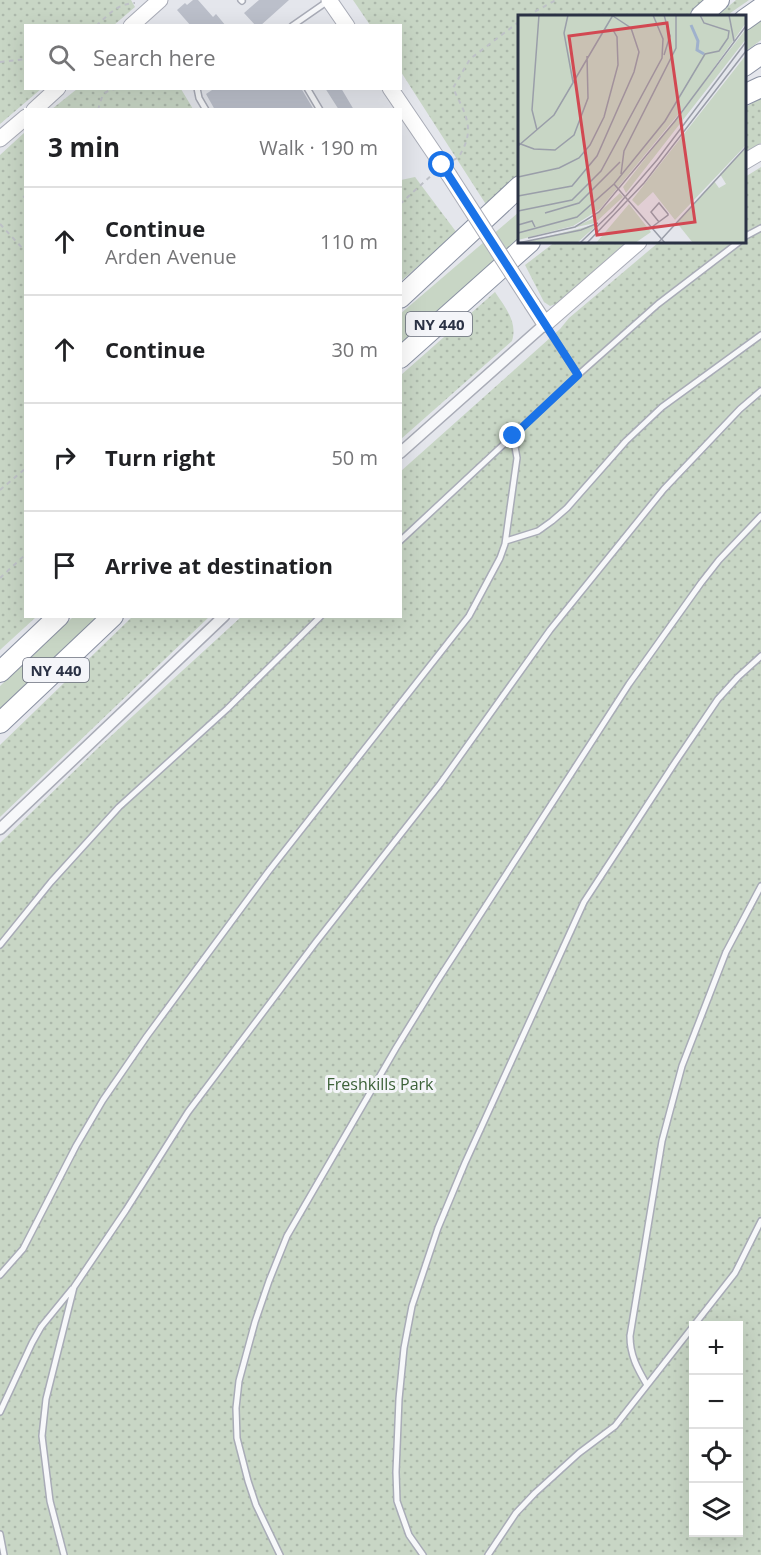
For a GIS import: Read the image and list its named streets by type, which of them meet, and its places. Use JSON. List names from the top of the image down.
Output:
{
  "streets": {
    "highway": ["NY 440"]
  },
  "parks": ["Freshkills Park"],
  "page": {
    "search": "Search here",
    "heading": ["3 min", "Walk · 190 m"],
    "list": [
      ["Continue", "Arden Avenue", "110 m"],
      ["Continue", "30 m"],
      ["Turn right", "50 m"],
      "Arrive at destination"
    ],
    "map_buttons": ["+", "−"]
  }
}
